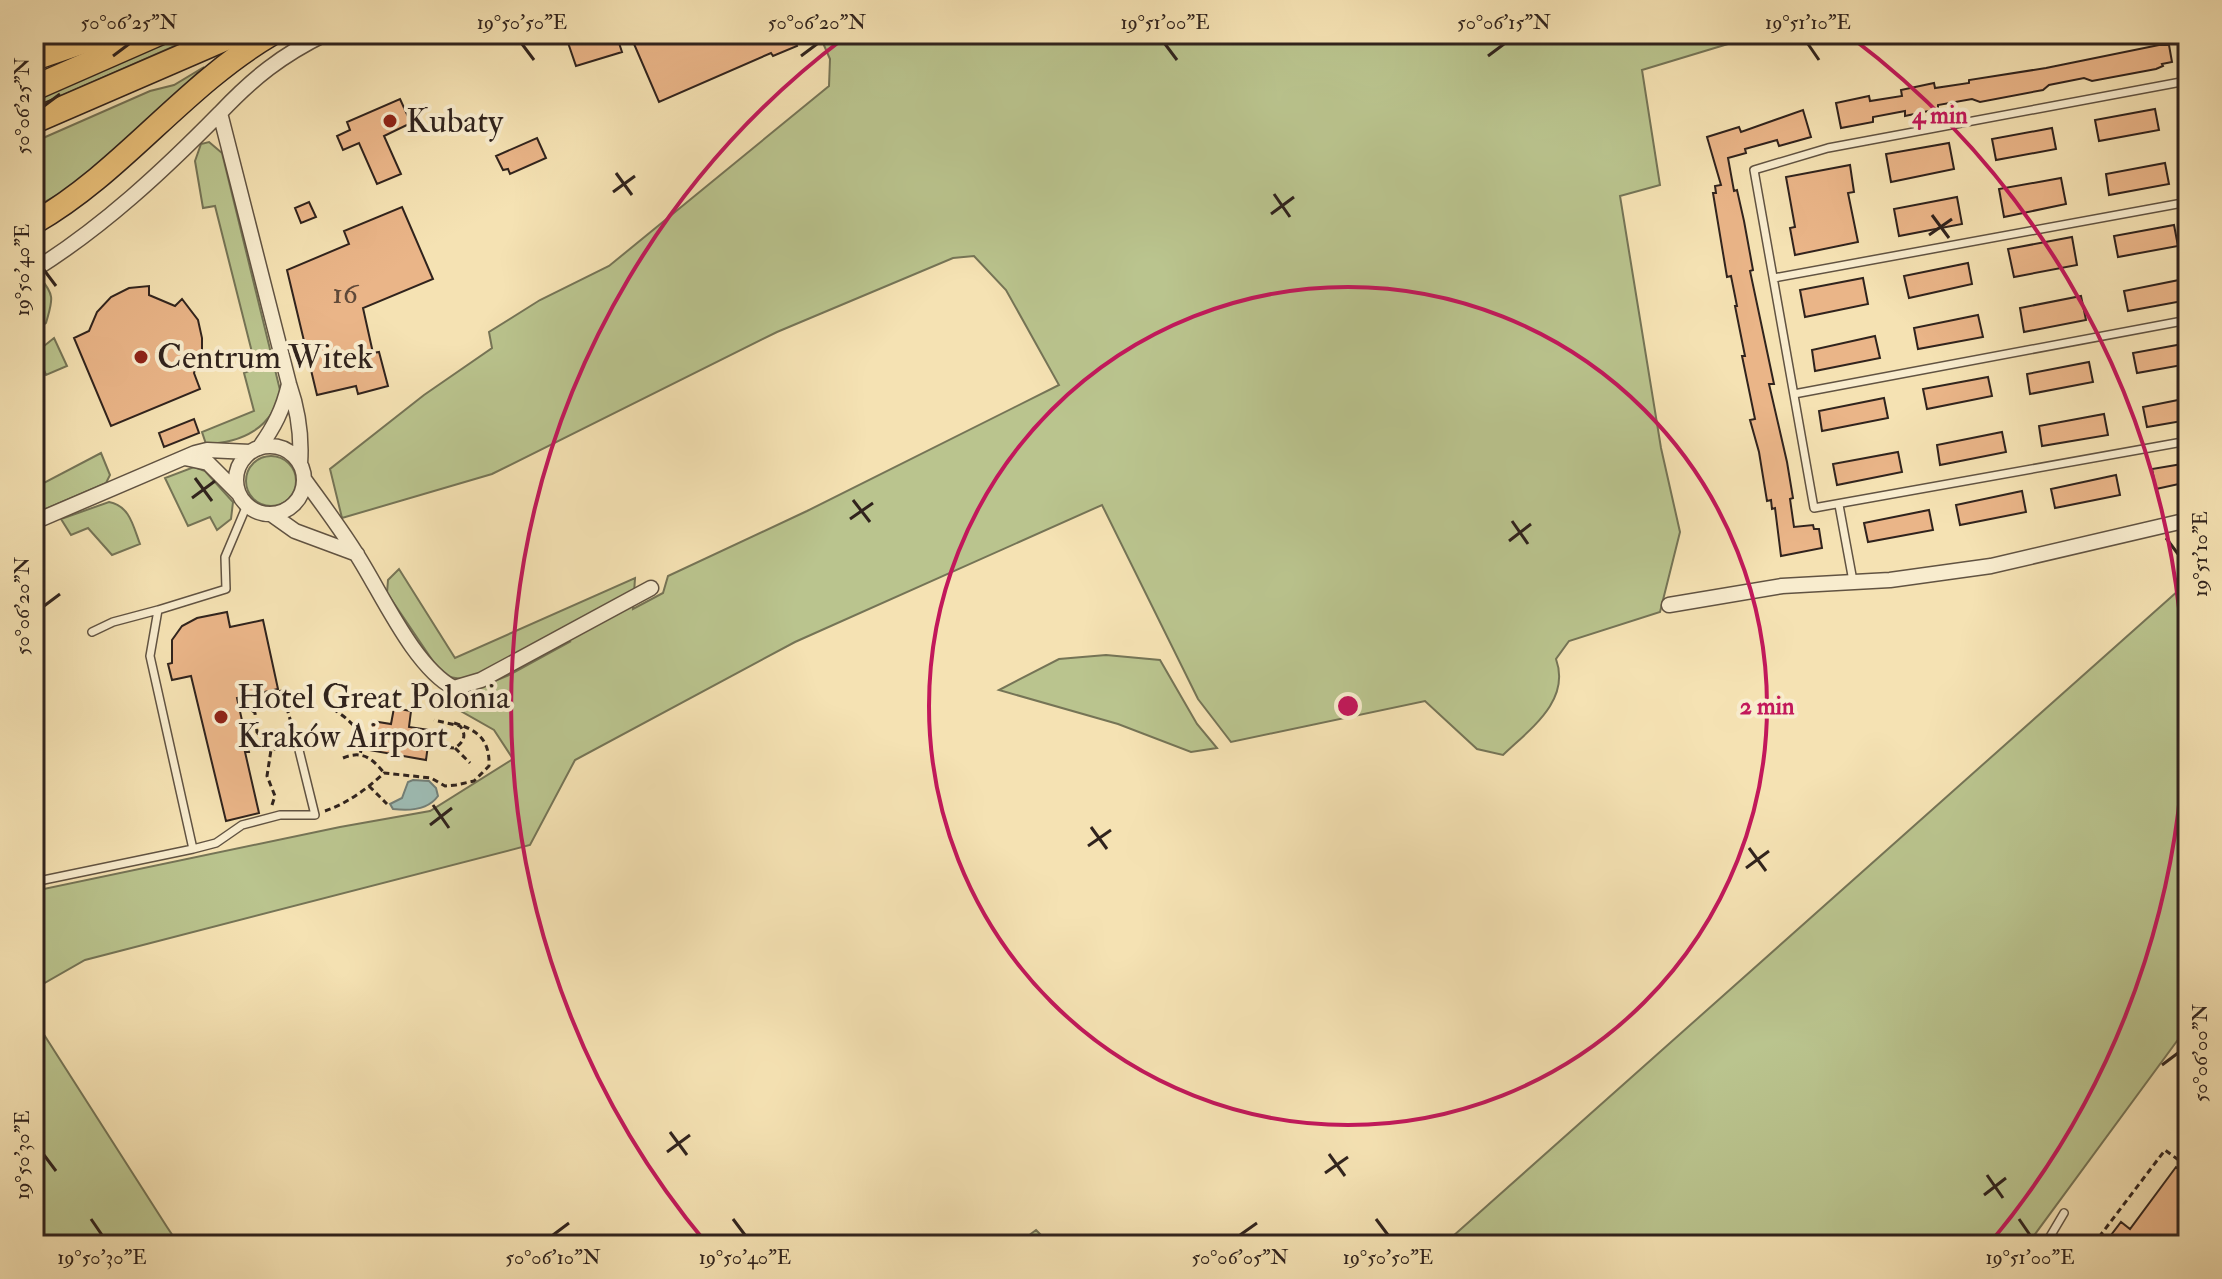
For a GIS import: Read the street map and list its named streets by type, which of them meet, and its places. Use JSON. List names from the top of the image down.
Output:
{
  "places": ["Kubaty", "Centrum Witek", "Hotel Great Polonia Kraków Airport"],
  "house_numbers": ["16"],
  "coordinates": [
    "50°06'25\"N",
    "19°50'50\"E",
    "50°06'20\"N",
    "19°51'00\"E",
    "50°06'15\"N",
    "19°51'10\"E",
    "19°50'40\"E",
    "50°06'00\"N",
    "19°50'30\"E",
    "50°06'10\"N",
    "50°06'05\"N"
  ],
  "rings": ["4 min", "2 min"]
}
